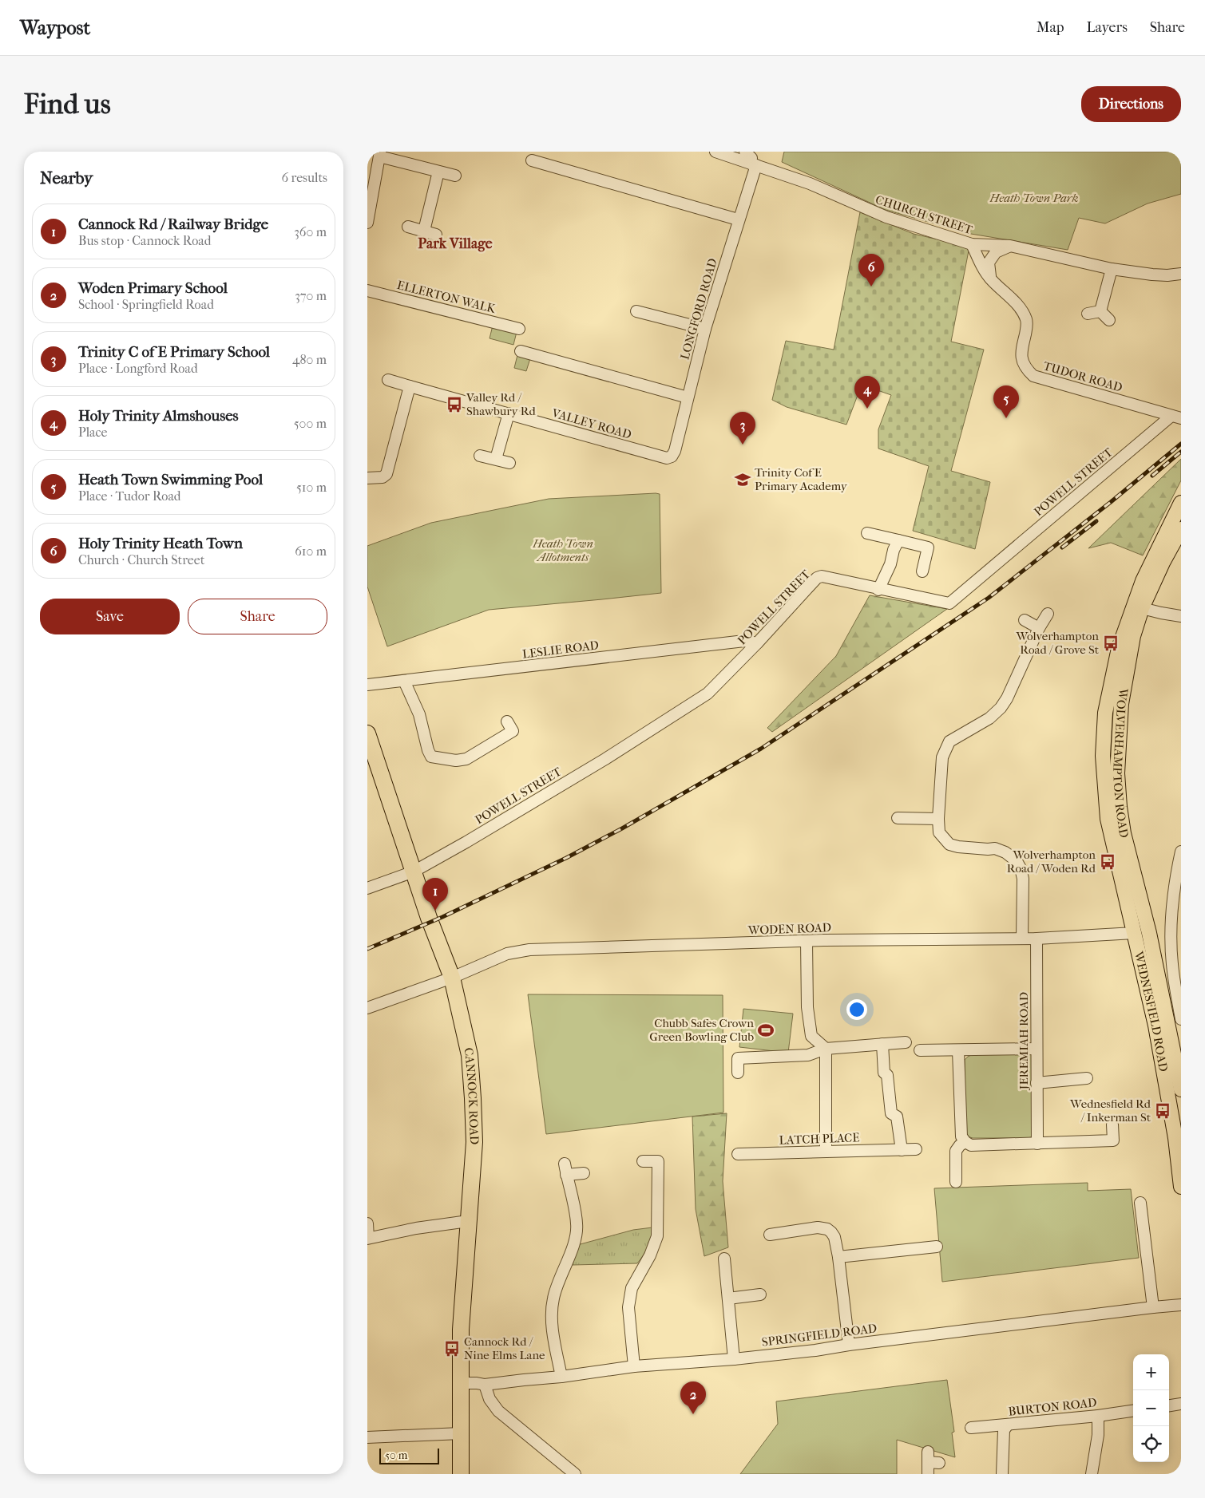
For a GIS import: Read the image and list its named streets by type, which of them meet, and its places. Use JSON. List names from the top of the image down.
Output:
{
  "streets": {
    "highway": ["CANNOCK ROAD"],
    "main road": ["WOLVERHAMPTON ROAD", "WEDNESFIELD ROAD"],
    "street": [
      "CHURCH STREET",
      "ELLERTON WALK",
      "LONGFORD ROAD",
      "TUDOR ROAD",
      "VALLEY ROAD",
      "POWELL STREET",
      "LESLIE ROAD",
      "WODEN ROAD",
      "JEREMIAH ROAD",
      "LATCH PLACE",
      "SPRINGFIELD ROAD",
      "BURTON ROAD"
    ]
  },
  "crossings": [
    ["CHURCH STREET", "LONGFORD ROAD"],
    ["CHURCH STREET", "TUDOR ROAD"],
    ["LONGFORD ROAD", "VALLEY ROAD"],
    ["TUDOR ROAD", "POWELL STREET"],
    ["POWELL STREET", "LESLIE ROAD"],
    ["POWELL STREET", "CANNOCK ROAD"],
    ["WOLVERHAMPTON ROAD", "WODEN ROAD"],
    ["WOLVERHAMPTON ROAD", "WEDNESFIELD ROAD"],
    ["WODEN ROAD", "WEDNESFIELD ROAD"],
    ["WODEN ROAD", "JEREMIAH ROAD"],
    ["WODEN ROAD", "CANNOCK ROAD"],
    ["CANNOCK ROAD", "SPRINGFIELD ROAD"]
  ],
  "districts": ["Park Village"],
  "parks": ["Heath Town Park", "Heath Town Allotments"],
  "places": {
    "bus stop": [
      "Valley Rd / Shawbury Rd",
      "Wolverhampton Road / Grove St",
      "Wolverhampton Road / Woden Rd",
      "Wednesfield Rd / Inkerman St",
      "Cannock Rd / Nine Elms Lane"
    ],
    "school or university": ["Trinity CofE Primary Academy"],
    "sports": ["Chubb Safes Crown Green Bowling Club"]
  },
  "scale_bar": "50 m",
  "page": {
    "header": "Waypost",
    "nav": ["Map", "Layers", "Share"],
    "buttons": [
      "Directions",
      ["Save", "Share"]
    ],
    "title": "Find us",
    "heading": ["Nearby", "6 results"],
    "list": [
      {
        "mark": "1",
        "name": "Cannock Rd / Railway Bridge",
        "note": "Bus stop · Cannock Road",
        "value": "360 m"
      },
      {
        "mark": "2",
        "name": "Woden Primary School",
        "note": "School · Springfield Road",
        "value": "370 m"
      },
      {
        "mark": "3",
        "name": "Trinity C of E Primary School",
        "note": "Place · Longford Road",
        "value": "480 m"
      },
      {
        "mark": "4",
        "name": "Holy Trinity Almshouses",
        "note": "Place",
        "value": "500 m"
      },
      {
        "mark": "5",
        "name": "Heath Town Swimming Pool",
        "note": "Place · Tudor Road",
        "value": "510 m"
      },
      {
        "mark": "6",
        "name": "Holy Trinity Heath Town",
        "note": "Church · Church Street",
        "value": "610 m"
      }
    ],
    "pins": [
      "6",
      "4",
      "5",
      "3",
      "1",
      "2"
    ],
    "map_buttons": ["+", "−"],
    "scale": "50 m"
  }
}
